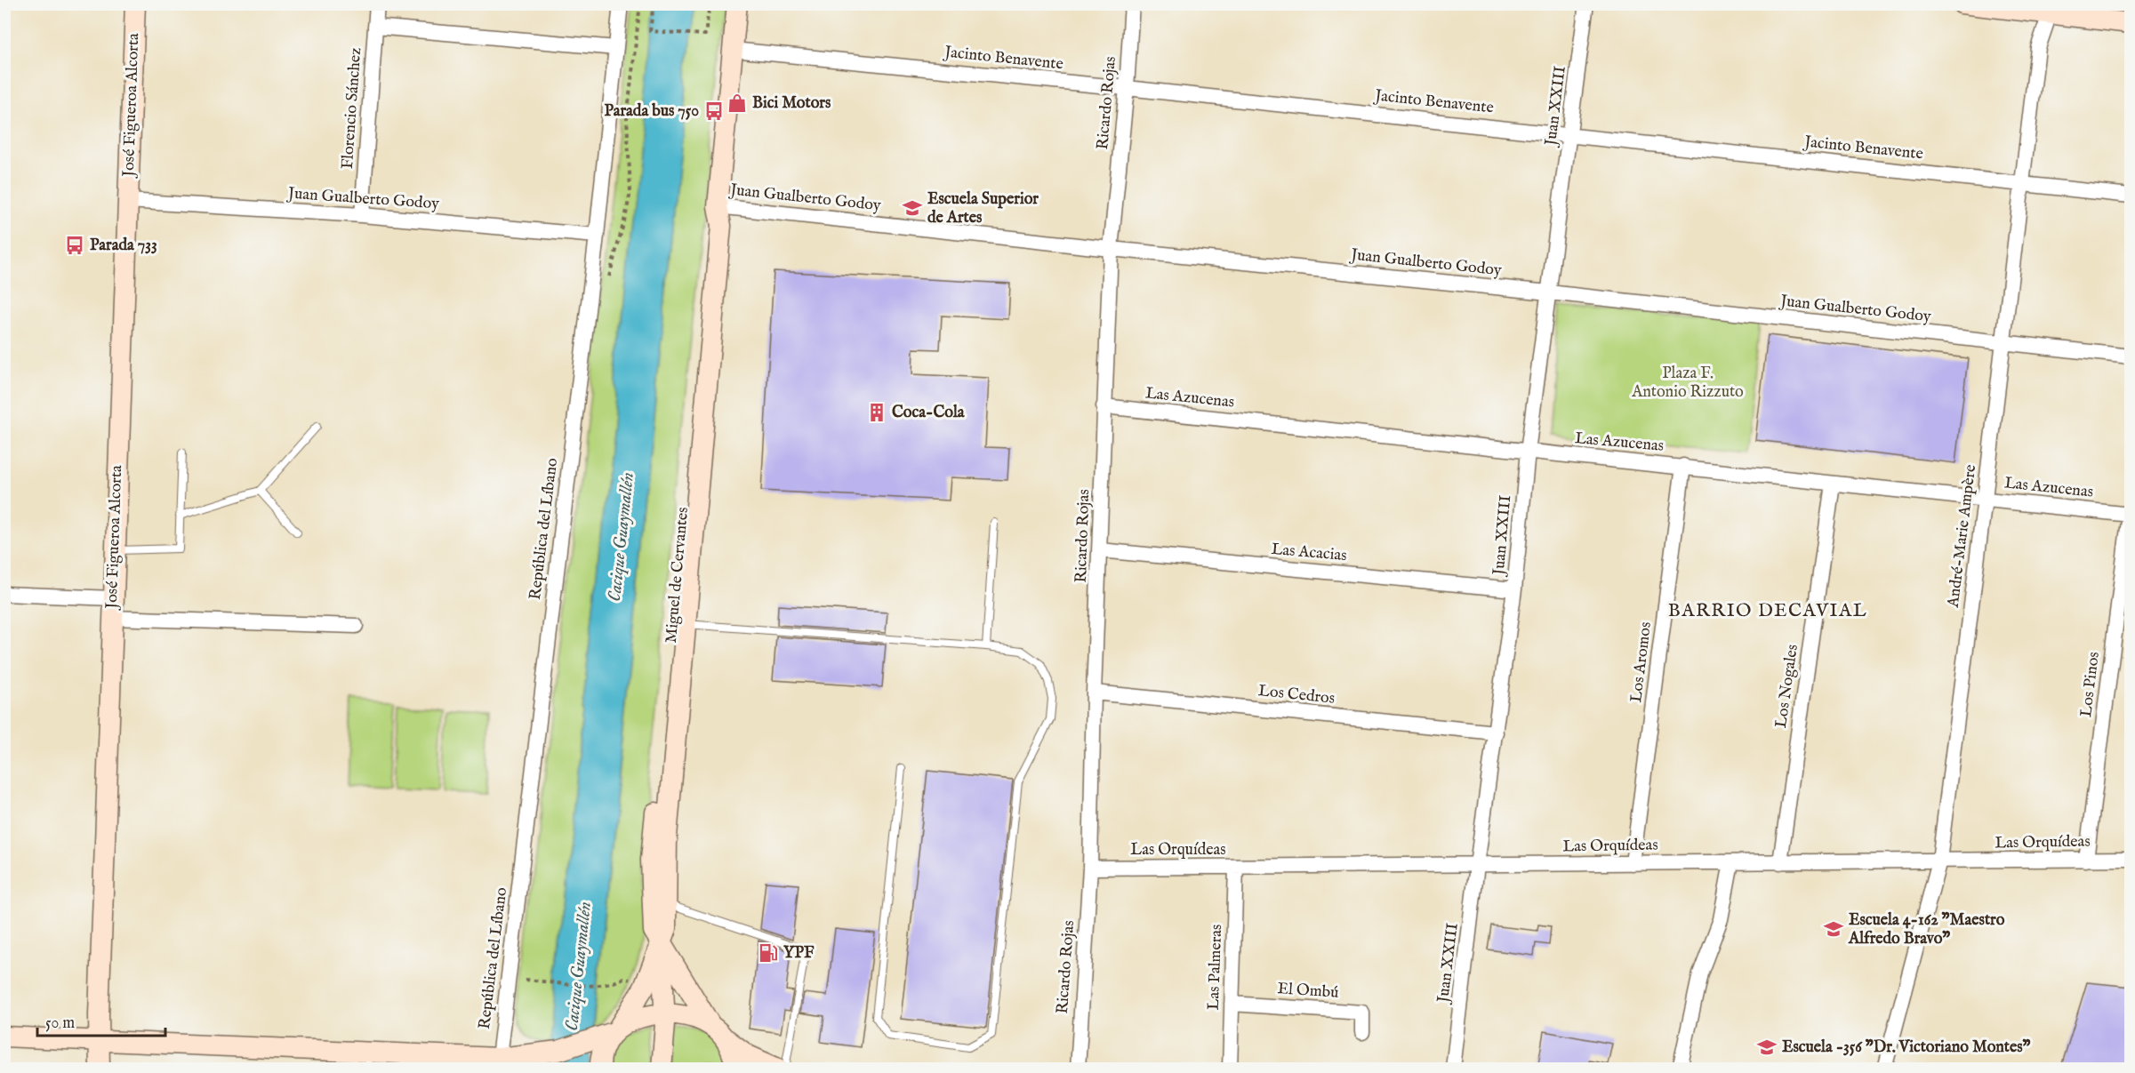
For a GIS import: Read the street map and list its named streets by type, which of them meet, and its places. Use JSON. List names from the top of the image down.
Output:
{
  "streets": {
    "main road": ["José Figueroa Alcorta", "Miguel de Cervantes"],
    "street": [
      "Jacinto Benavente",
      "Ricardo Rojas",
      "Juan XXIII",
      "Florencio Sánchez",
      "Juan Gualberto Godoy",
      "Las Azucenas",
      "República del Líbano",
      "André-Marie Ampère",
      "Las Acacias",
      "Los Aromos",
      "Los Pinos",
      "Los Nogales",
      "Los Cedros",
      "Las Orquídeas",
      "Las Palmeras",
      "El Ombú"
    ]
  },
  "crossings": [
    ["Jacinto Benavente", "Ricardo Rojas"],
    ["Jacinto Benavente", "Juan XXIII"],
    ["Jacinto Benavente", "André-Marie Ampère"],
    ["Jacinto Benavente", "Miguel de Cervantes"],
    ["Ricardo Rojas", "Juan Gualberto Godoy"],
    ["Ricardo Rojas", "Las Azucenas"],
    ["Ricardo Rojas", "Las Acacias"],
    ["Ricardo Rojas", "Los Cedros"],
    ["Ricardo Rojas", "Las Orquídeas"],
    ["José Figueroa Alcorta", "Juan Gualberto Godoy"],
    ["Juan XXIII", "Juan Gualberto Godoy"],
    ["Juan XXIII", "Las Azucenas"],
    ["Juan XXIII", "Las Acacias"],
    ["Juan XXIII", "Los Cedros"],
    ["Juan XXIII", "Las Orquídeas"],
    ["Florencio Sánchez", "Juan Gualberto Godoy"],
    ["Juan Gualberto Godoy", "República del Líbano"],
    ["Juan Gualberto Godoy", "André-Marie Ampère"],
    ["Juan Gualberto Godoy", "Miguel de Cervantes"],
    ["Las Azucenas", "André-Marie Ampère"],
    ["Las Azucenas", "Los Aromos"],
    ["Las Azucenas", "Los Pinos"],
    ["Las Azucenas", "Los Nogales"],
    ["André-Marie Ampère", "Las Orquídeas"],
    ["Los Aromos", "Las Orquídeas"],
    ["Los Pinos", "Las Orquídeas"],
    ["Los Nogales", "Las Orquídeas"],
    ["Las Orquídeas", "Las Palmeras"],
    ["Las Palmeras", "El Ombú"]
  ],
  "districts": ["BARRIO DECAVIAL"],
  "water": ["Cacique Guaymallén"],
  "parks": ["Plaza F. Antonio Rizzuto"],
  "places": {
    "shop": ["Bici Motors"],
    "bus stop": ["Parada bus 750", "Parada 733"],
    "school or university": ["Escuela Superior de Artes", "Escuela 4-162 \"Maestro Alfredo Bravo\"", "Escuela -356 \"Dr. Victoriano Montes\""],
    "building": ["Coca-Cola"],
    "fuel station": ["YPF"]
  },
  "scale_bar": "50 m"
}
